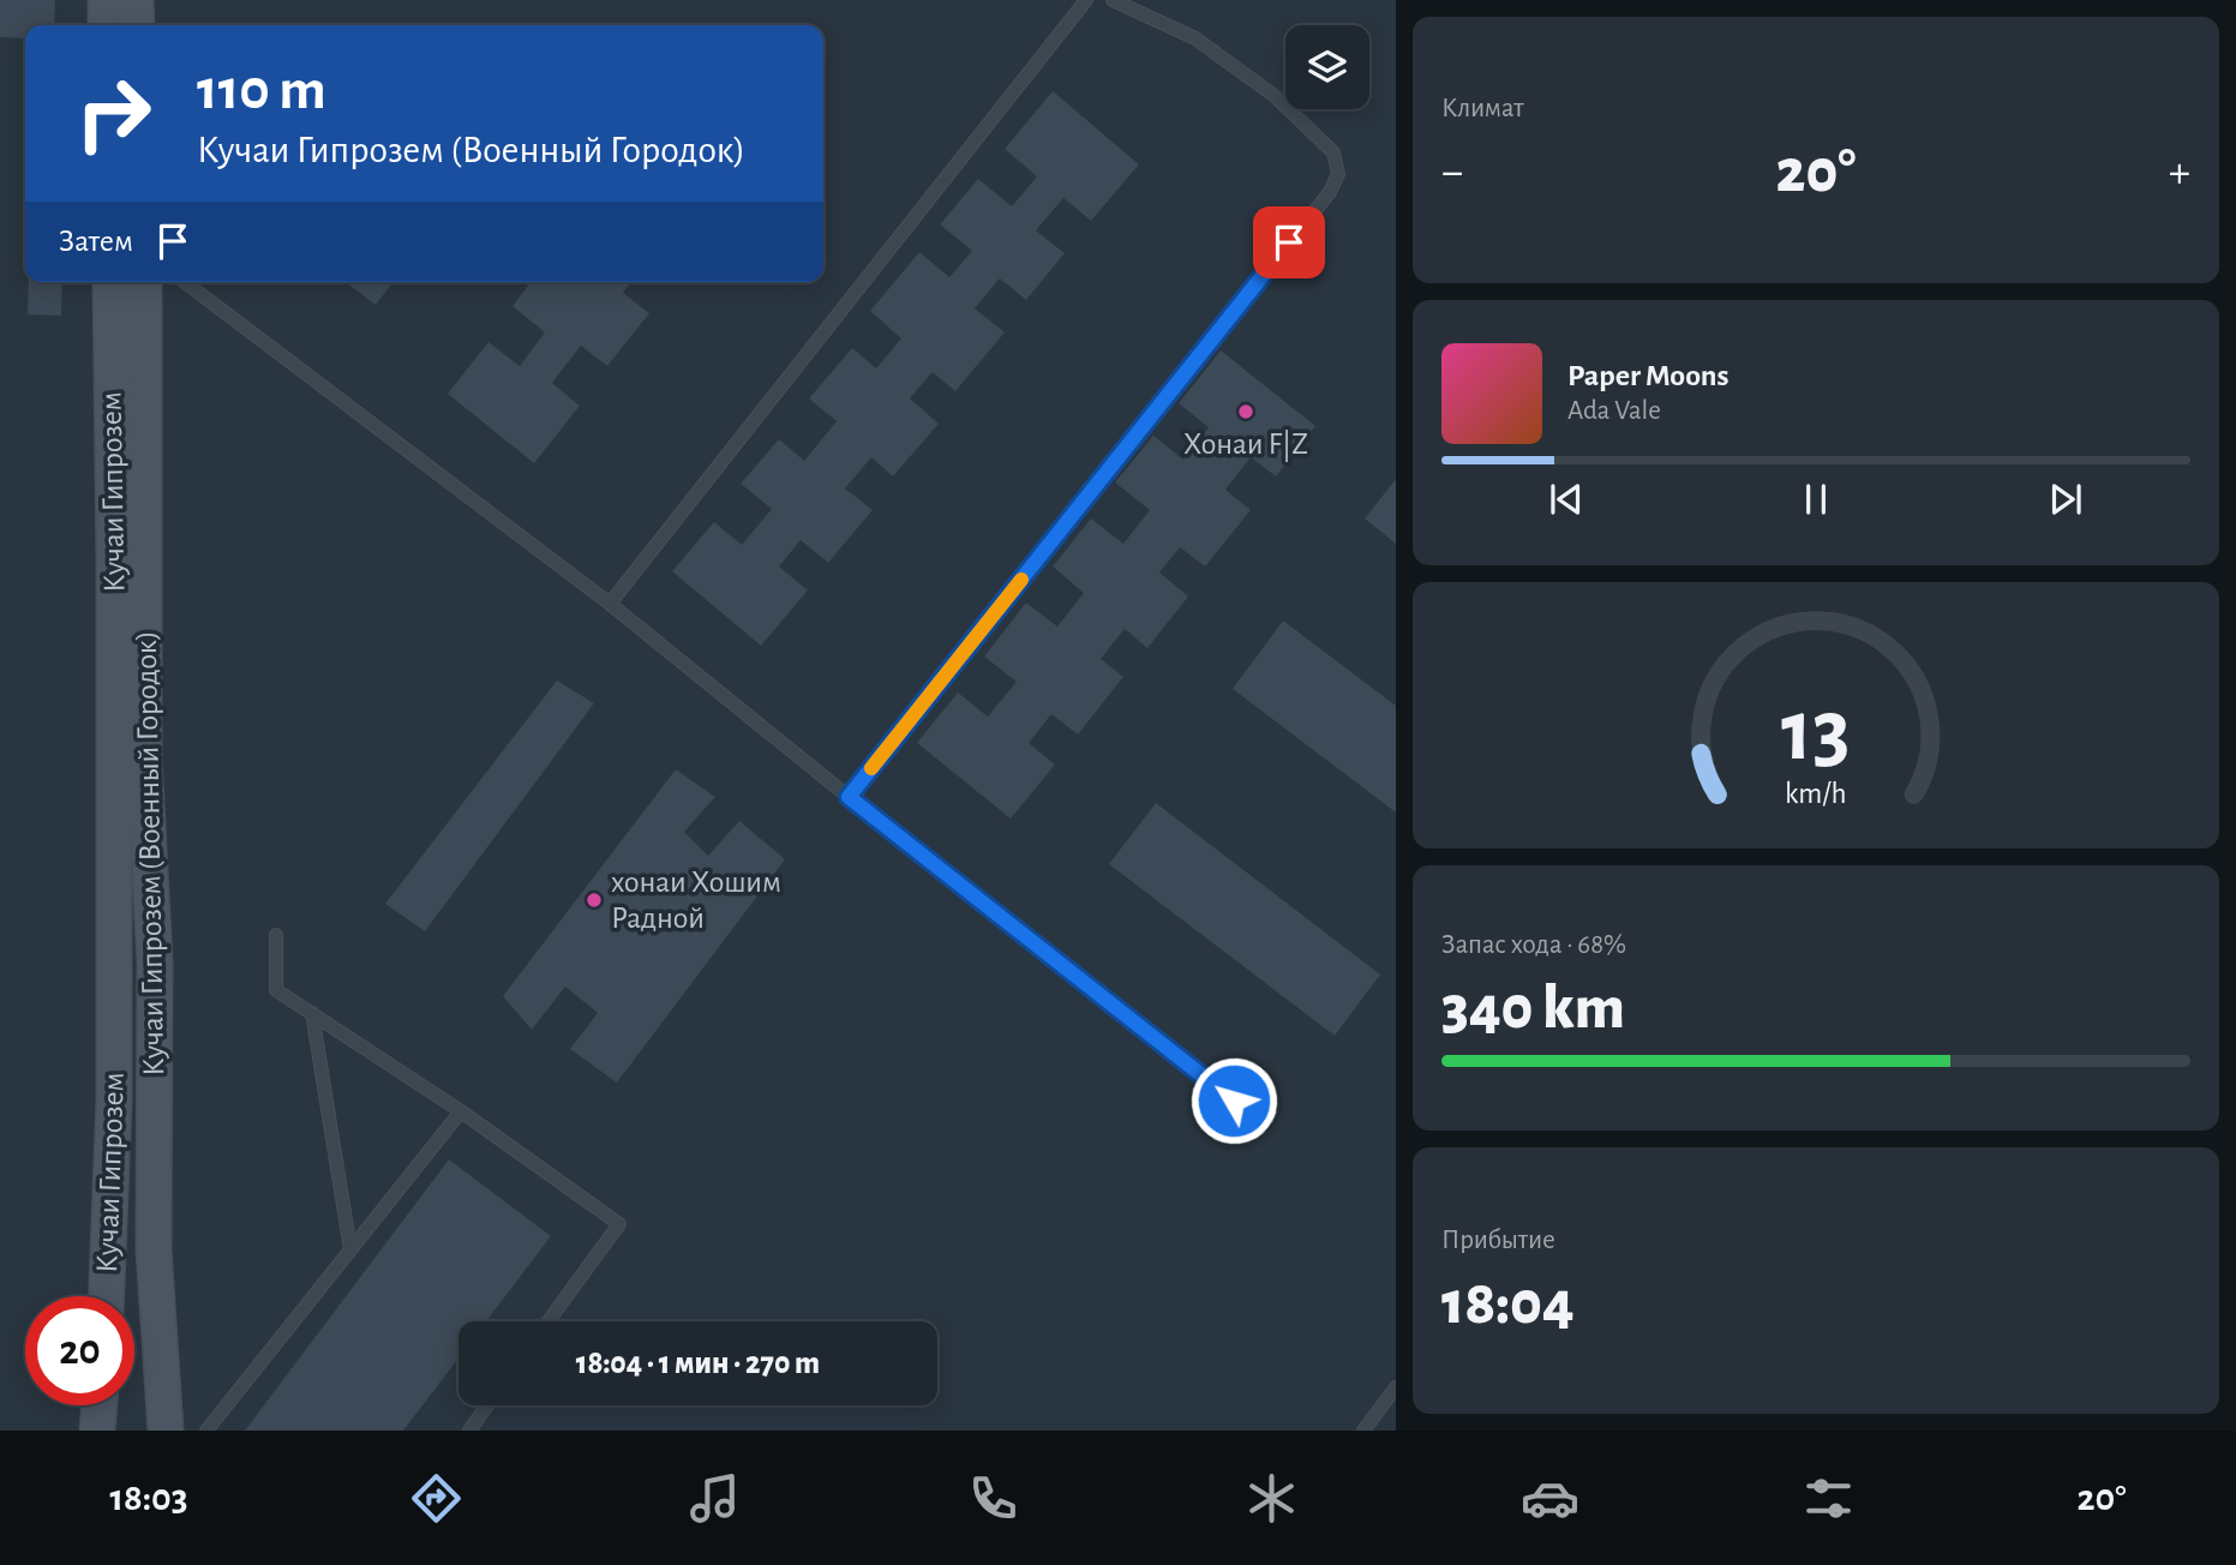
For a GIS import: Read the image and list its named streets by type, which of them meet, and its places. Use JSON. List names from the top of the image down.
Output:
{
  "streets": {
    "main road": ["Кучаи Гипрозем", "Кучаи Гипрозем (Военный Городок)"]
  },
  "places": ["Хонаи F|Z", "хонаи Хошим Радной"],
  "page": {
    "tile": [
      "Климат",
      ["Запас хода · 68%", "340 km"],
      ["Прибытие", "18:04"]
    ],
    "turn": ["110 m", "Кучаи Гипрозем (Военный Городок)"],
    "heat": ["−", "20°", "+"],
    "then": "Затем",
    "song": ["Paper Moons", "Ada Vale"],
    "limit": "20",
    "trip": "18:04 · 1 мин · 270 m",
    "tabs": ["18:03", "20°"],
    "gauge": ["13", "km/h"]
  }
}
